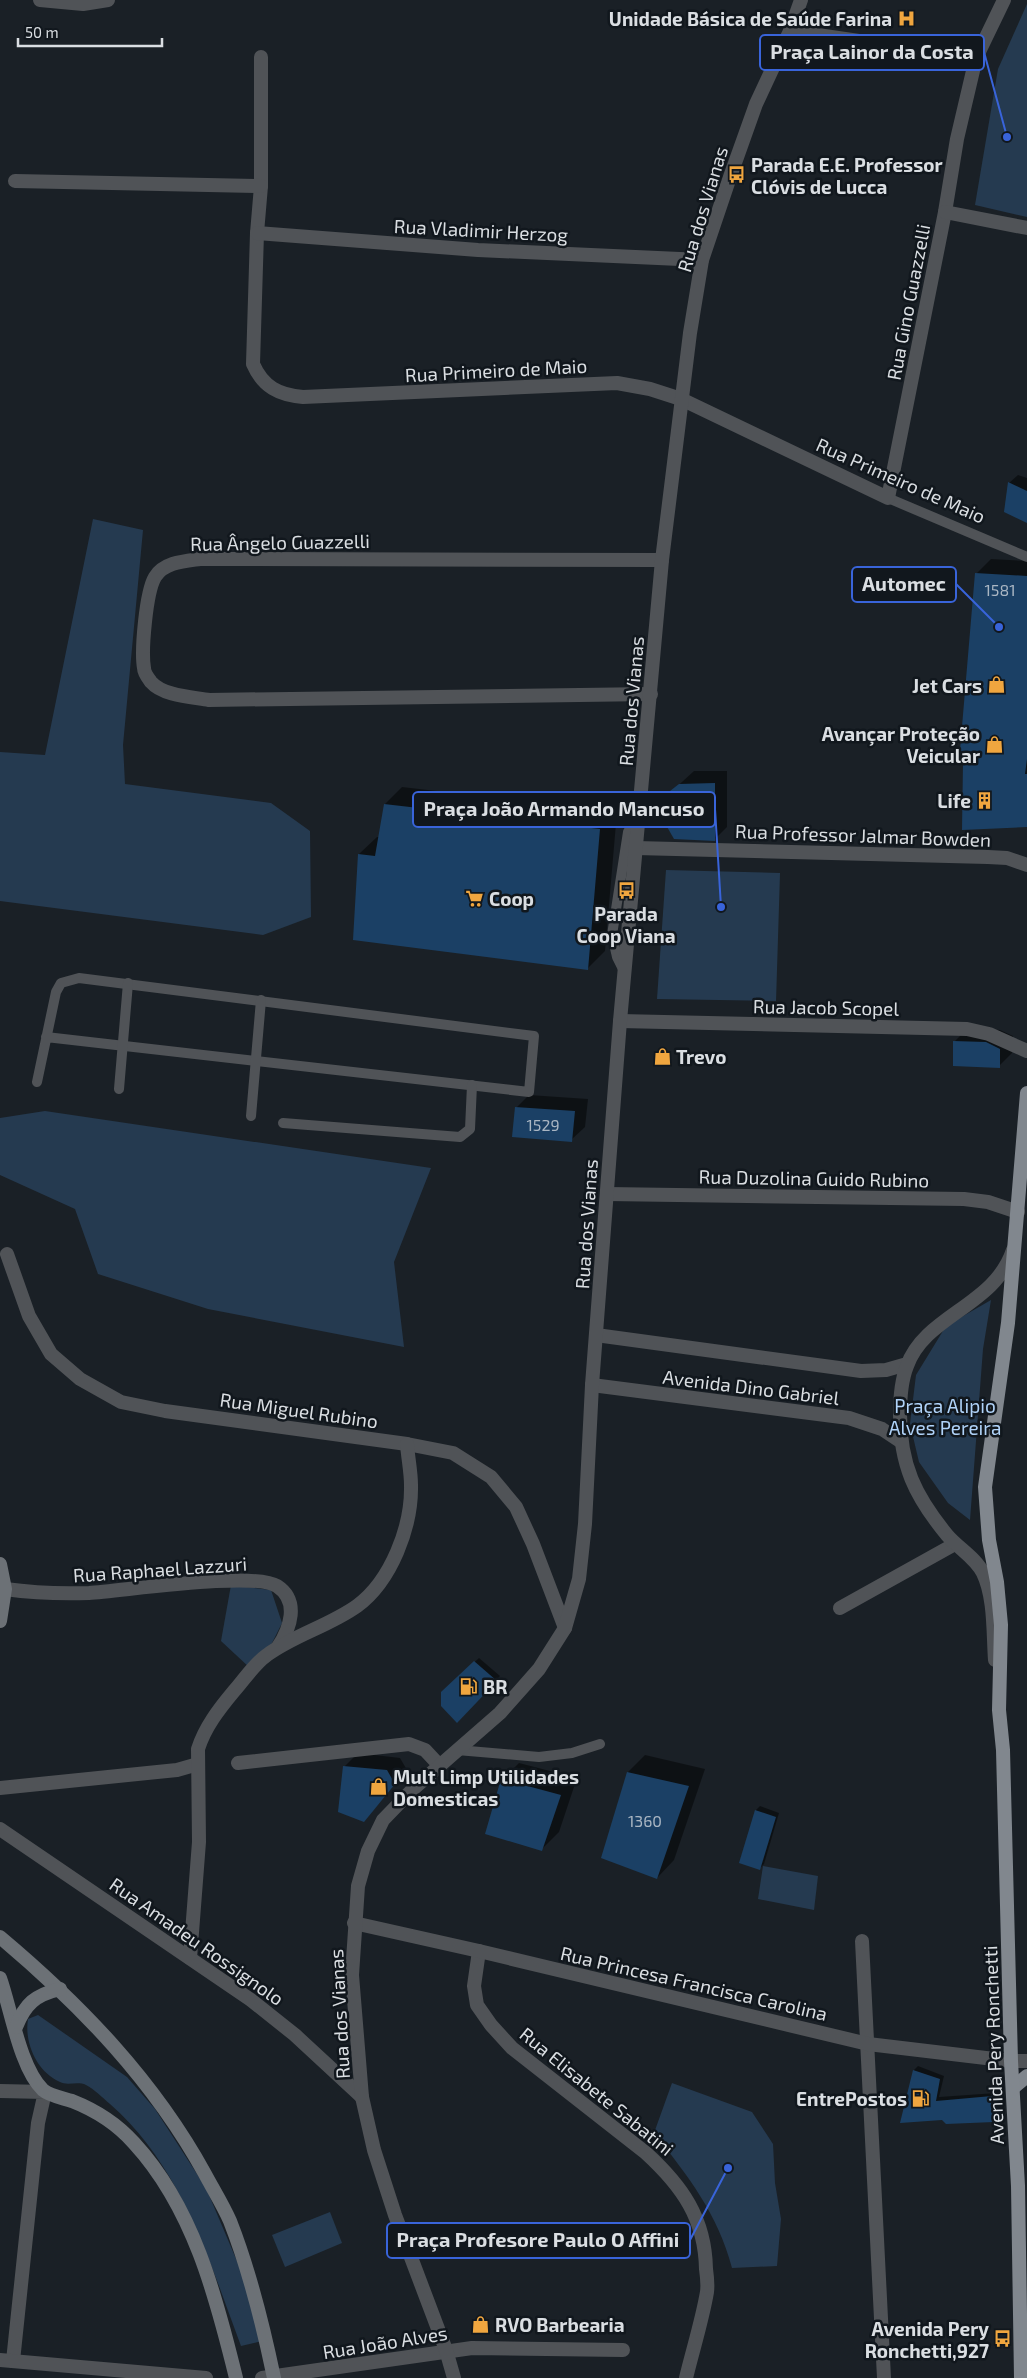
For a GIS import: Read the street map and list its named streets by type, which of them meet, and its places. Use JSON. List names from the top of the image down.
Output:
{
  "streets": {
    "main road": ["Avenida Pery Ronchetti"],
    "street": [
      "Rua dos Vianas",
      "Rua Vladimir Herzog",
      "Rua Gino Guazzelli",
      "Rua Primeiro de Maio",
      "Rua Ângelo Guazzelli",
      "Rua Professor Jalmar Bowden",
      "Rua Jacob Scopel",
      "Rua Duzolina Guido Rubino",
      "Avenida Dino Gabriel",
      "Rua Miguel Rubino",
      "Rua Raphael Lazzuri",
      "Rua Amadeu Rossignolo",
      "Rua Princesa Francisca Carolina",
      "Rua Elisabete Sabatini",
      "Rua João Alves"
    ]
  },
  "crossings": [
    ["Rua dos Vianas", "Rua Vladimir Herzog"],
    ["Rua dos Vianas", "Rua Primeiro de Maio"],
    ["Rua dos Vianas", "Rua Ângelo Guazzelli"],
    ["Rua dos Vianas", "Rua Professor Jalmar Bowden"],
    ["Rua dos Vianas", "Rua Jacob Scopel"],
    ["Rua dos Vianas", "Rua Duzolina Guido Rubino"],
    ["Rua dos Vianas", "Avenida Dino Gabriel"],
    ["Rua dos Vianas", "Rua Miguel Rubino"],
    ["Rua dos Vianas", "Rua Amadeu Rossignolo"],
    ["Rua dos Vianas", "Rua Princesa Francisca Carolina"],
    ["Rua dos Vianas", "Rua João Alves"],
    ["Rua Vladimir Herzog", "Rua Primeiro de Maio"],
    ["Rua Gino Guazzelli", "Rua Primeiro de Maio"],
    ["Rua Duzolina Guido Rubino", "Avenida Pery Ronchetti"],
    ["Avenida Dino Gabriel", "Avenida Pery Ronchetti"],
    ["Rua Princesa Francisca Carolina", "Avenida Pery Ronchetti"],
    ["Rua Princesa Francisca Carolina", "Rua Elisabete Sabatini"]
  ],
  "parks": ["Praça Alipio Alves Pereira"],
  "places": {
    "hospital": ["Unidade Básica de Saúde Farina"],
    "other": [
      "Praça Lainor da Costa",
      "Automec",
      "Praça João Armando Mancuso",
      "Praça Profesore Paulo O Affini"
    ],
    "bus stop": ["Parada E.E. Professor Clóvis de Lucca", "Parada Coop Viana", "Avenida Pery Ronchetti,927"],
    "shop": [
      "Jet Cars",
      "Avançar Proteção Veicular",
      "Trevo",
      "Mult Limp Utilidades Domesticas",
      "RVO Barbearia"
    ],
    "building": ["Life"],
    "supermarket": ["Coop"],
    "fuel station": ["BR", "EntrePostos"]
  },
  "house_numbers": ["1581", "1529", "1360"],
  "scale_bar": "50 m"
}
